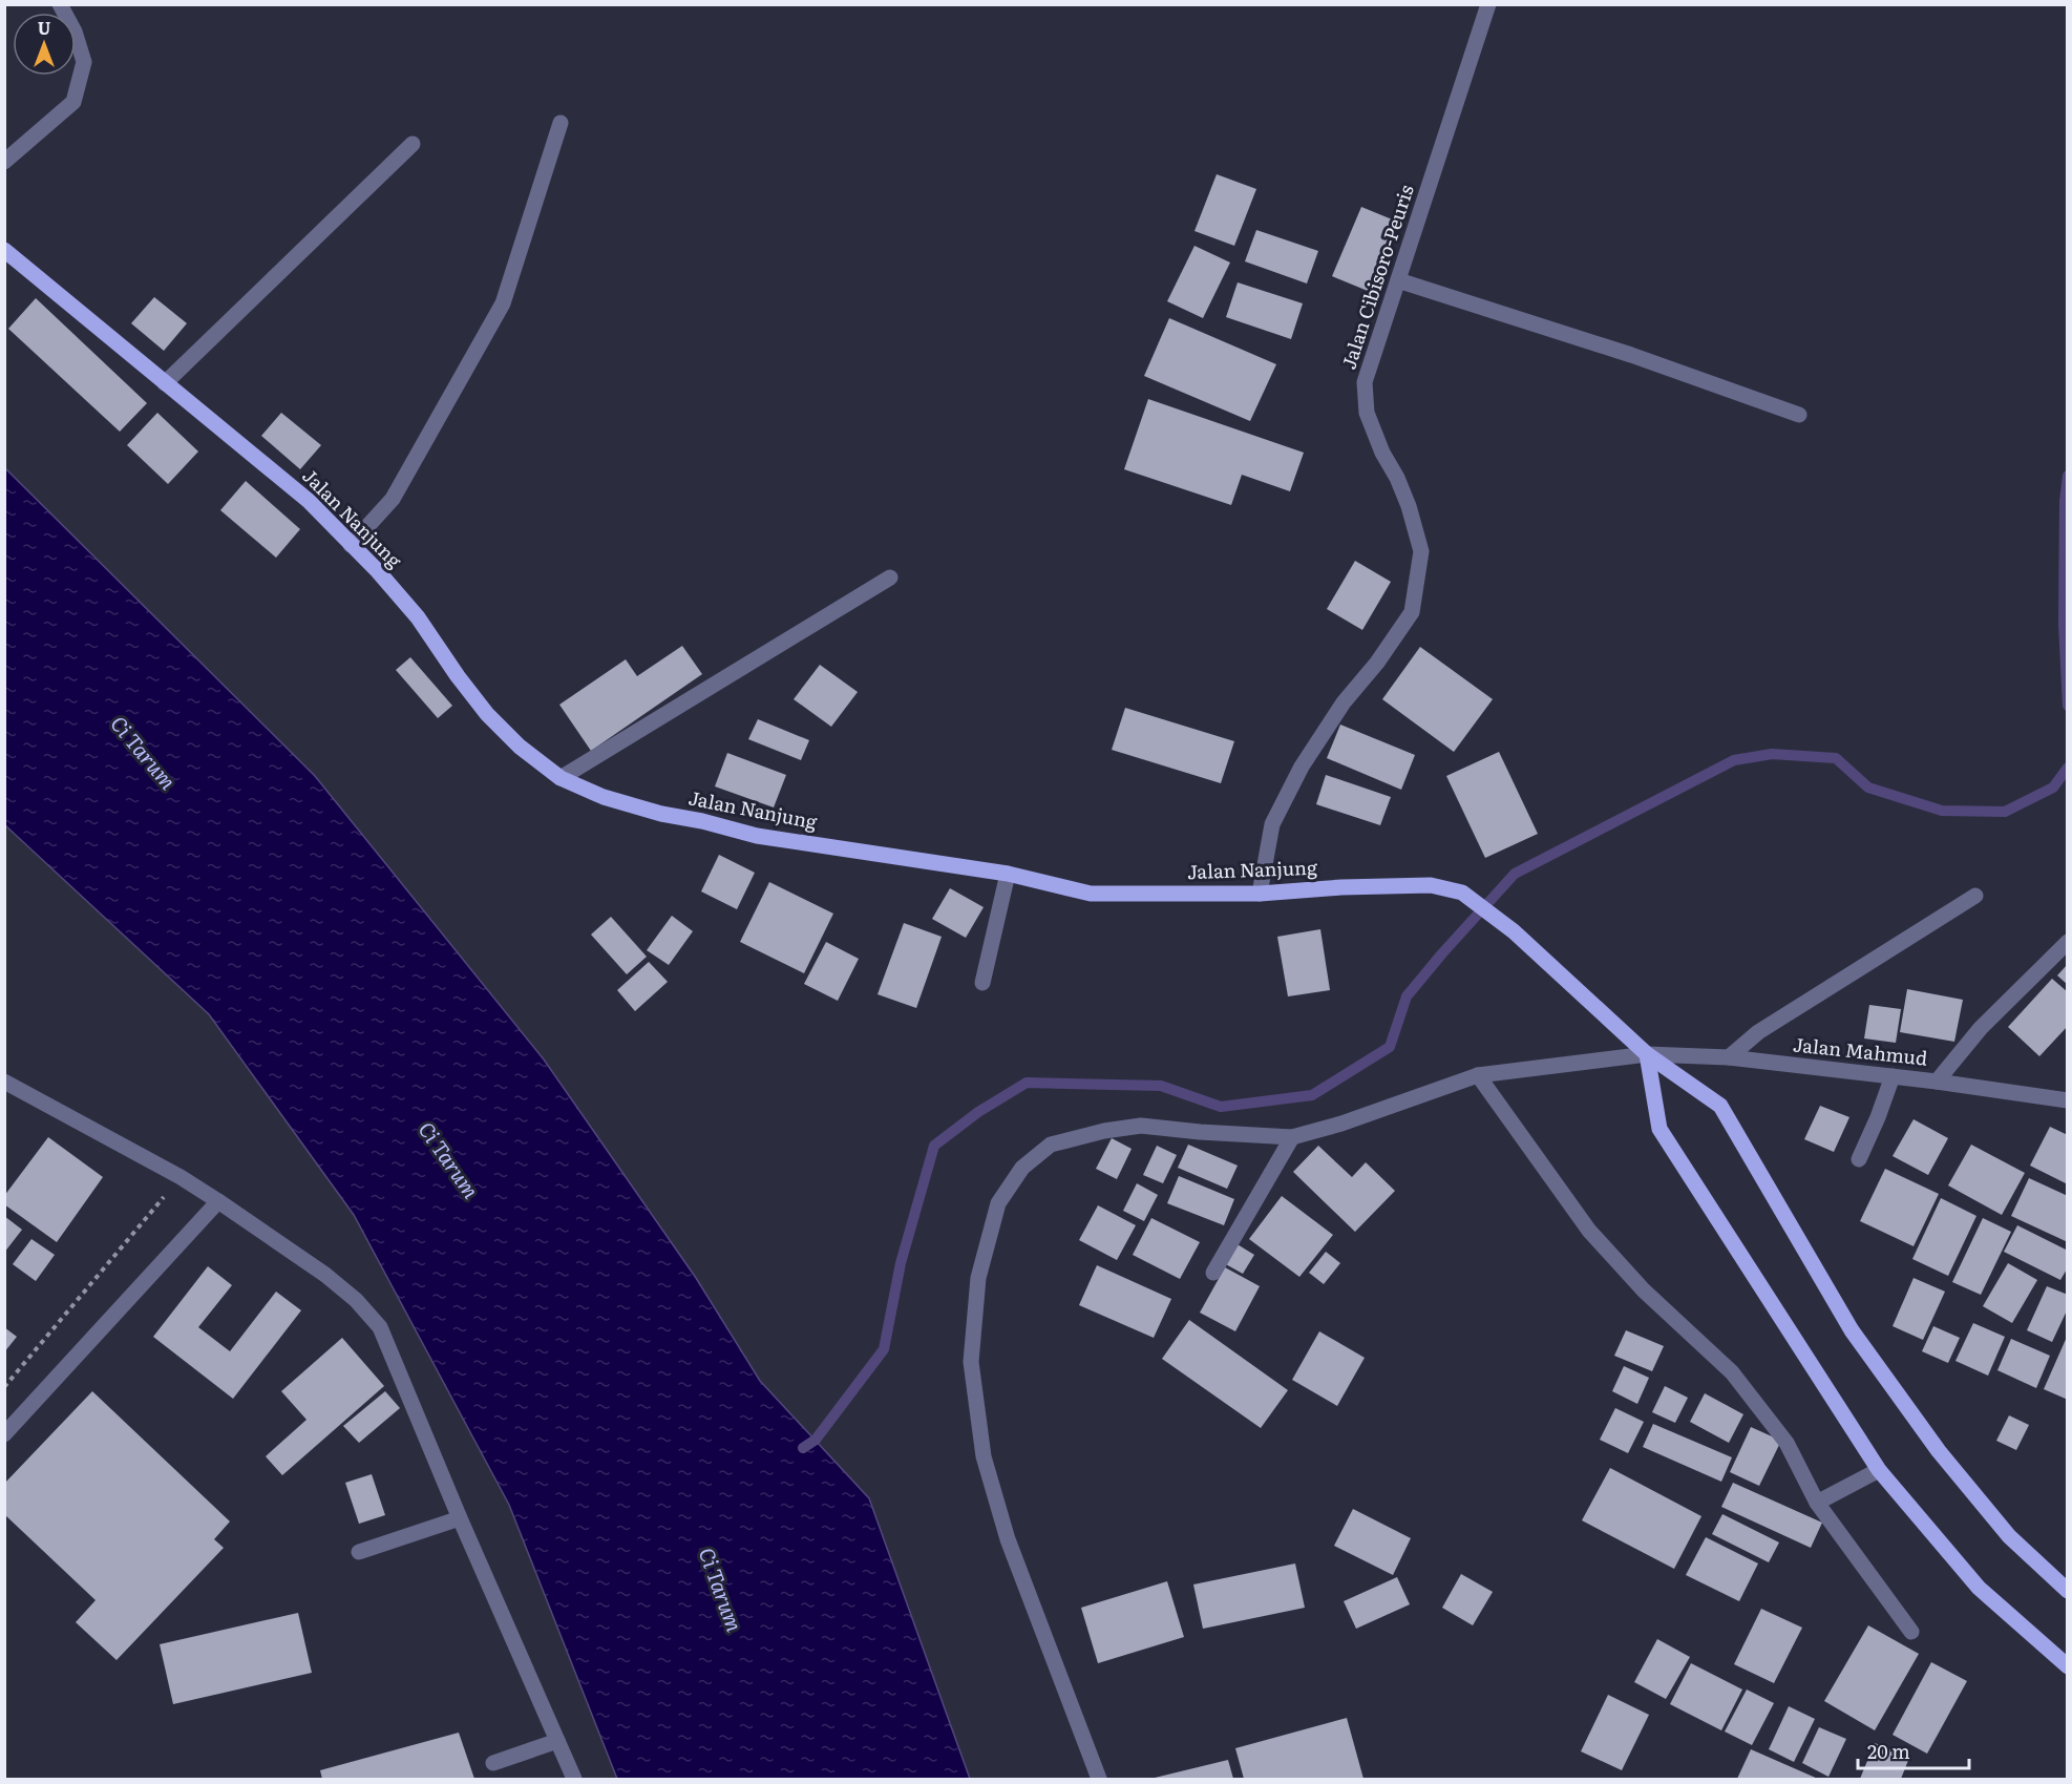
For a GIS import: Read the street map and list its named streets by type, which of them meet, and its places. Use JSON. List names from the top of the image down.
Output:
{
  "streets": {
    "main road": ["Jalan Nanjung"],
    "street": ["Jalan Cibisoro-Peuris", "Jalan Mahmud"]
  },
  "crossings": [
    ["Jalan Cibisoro-Peuris", "Jalan Nanjung"],
    ["Jalan Nanjung", "Jalan Mahmud"]
  ],
  "water": ["Ci Tarum"],
  "scale_bar": "20 m",
  "north": "top"
}
